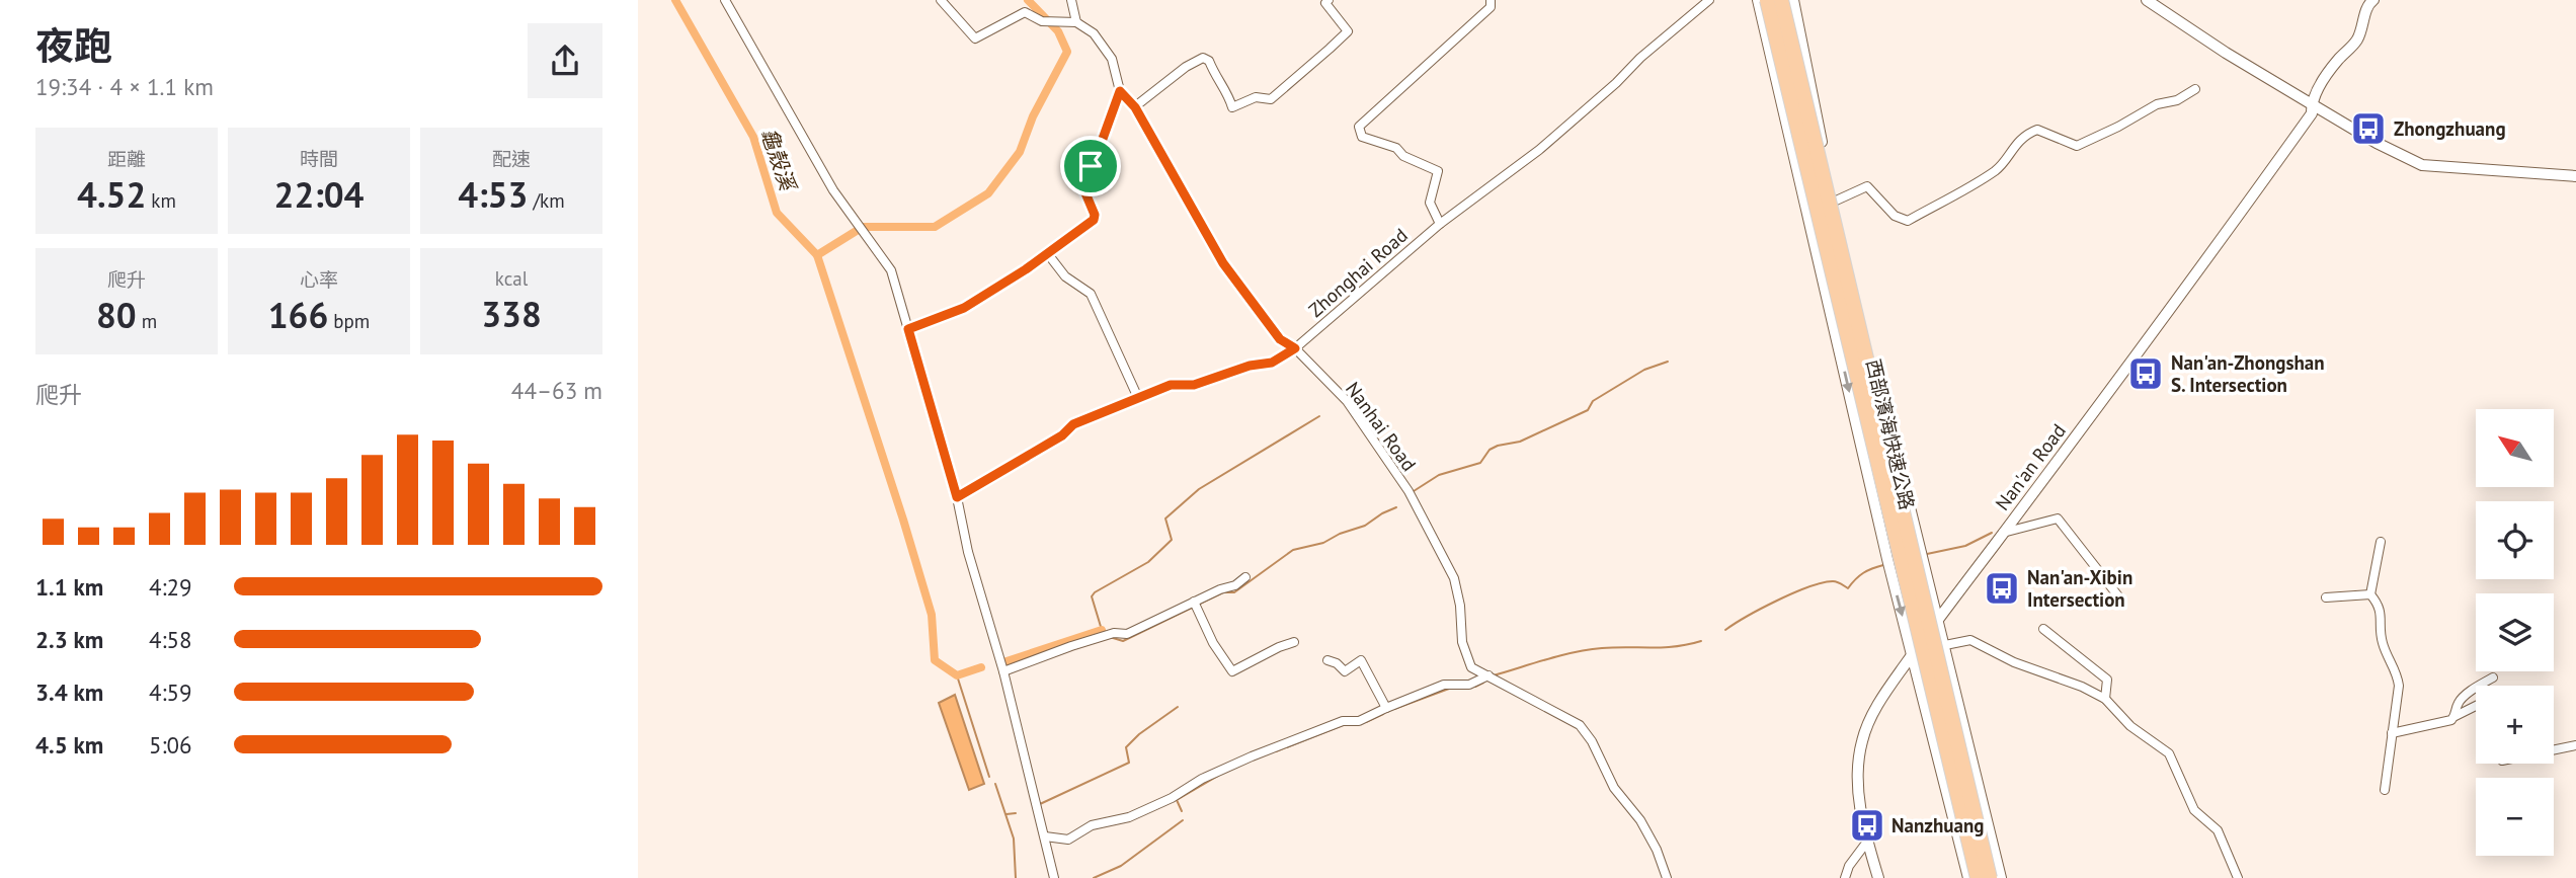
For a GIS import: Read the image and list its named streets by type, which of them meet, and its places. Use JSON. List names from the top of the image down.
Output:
{
  "streets": {
    "highway": ["西部濱海快速公路"],
    "street": ["Zhonghai Road", "Nanhai Road", "Nan'an Road"]
  },
  "crossings": [
    ["Zhonghai Road", "Nanhai Road"]
  ],
  "water": ["龜殼溪"],
  "places": {
    "bus stop": [
      "Zhongzhuang",
      "Nan'an-Zhongshan S. Intersection",
      "Nan'an-Xibin Intersection",
      "Nanzhuang"
    ]
  },
  "north": "top left",
  "page": {
    "heading": ["夜跑", "19:34 · 4 × 1.1 km"],
    "stats": [
      ["距離", "4.52 km"],
      ["時間", "22:04"],
      ["配速", "4:53 /km"],
      ["爬升", "80 m"],
      ["心率", "166 bpm"],
      ["kcal", "338"]
    ],
    "chart": ["爬升", "44–63 m"],
    "map_buttons": ["+", "−"],
    "list": [
      {
        "name": "1.1 km",
        "note": "4:29"
      },
      {
        "name": "2.3 km",
        "note": "4:58"
      },
      {
        "name": "3.4 km",
        "note": "4:59"
      },
      {
        "name": "4.5 km",
        "note": "5:06"
      }
    ]
  }
}
